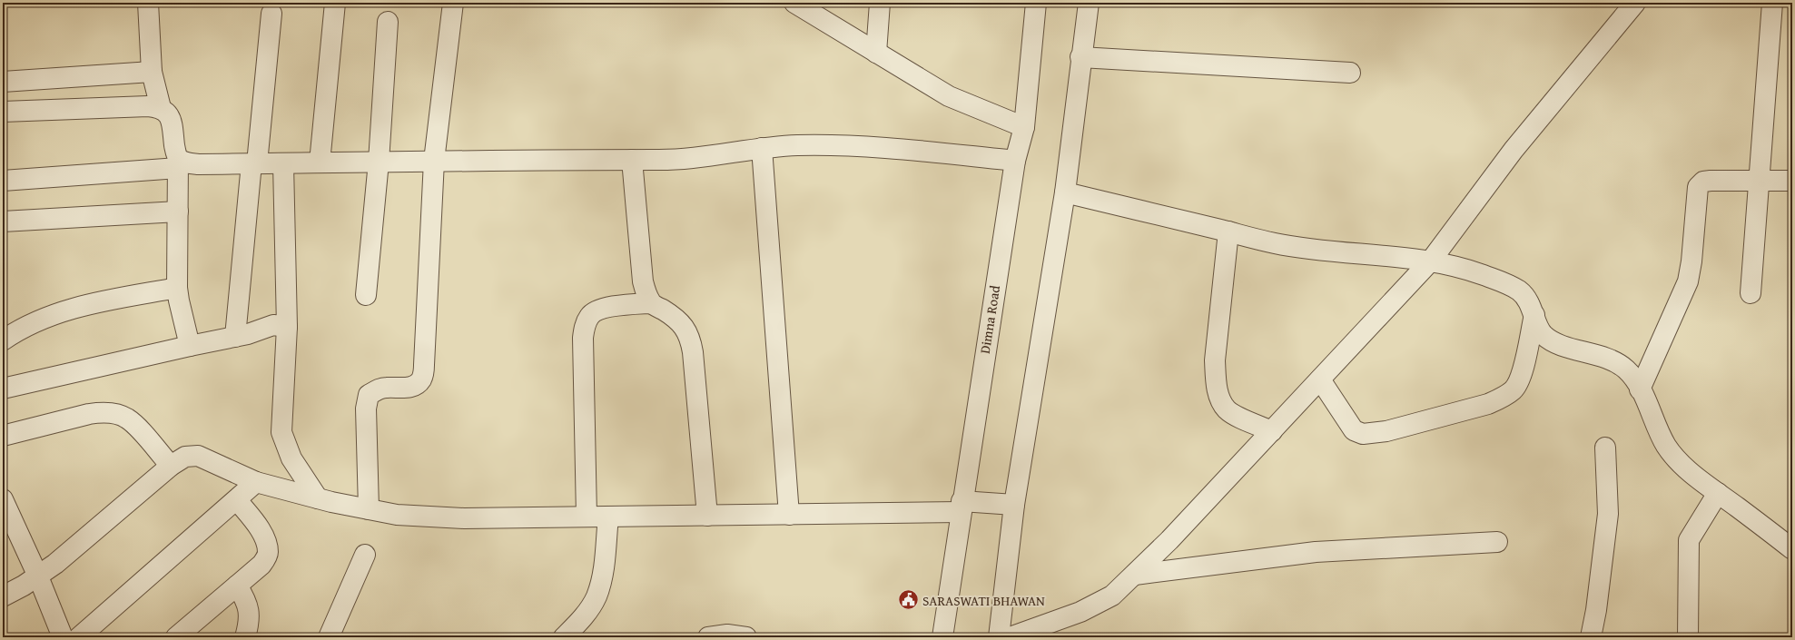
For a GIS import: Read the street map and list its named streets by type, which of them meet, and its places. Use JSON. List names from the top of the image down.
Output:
{
  "streets": {
    "street": ["Dimna Road"]
  },
  "places": {
    "public building": ["SARASWATI BHAWAN"]
  }
}
